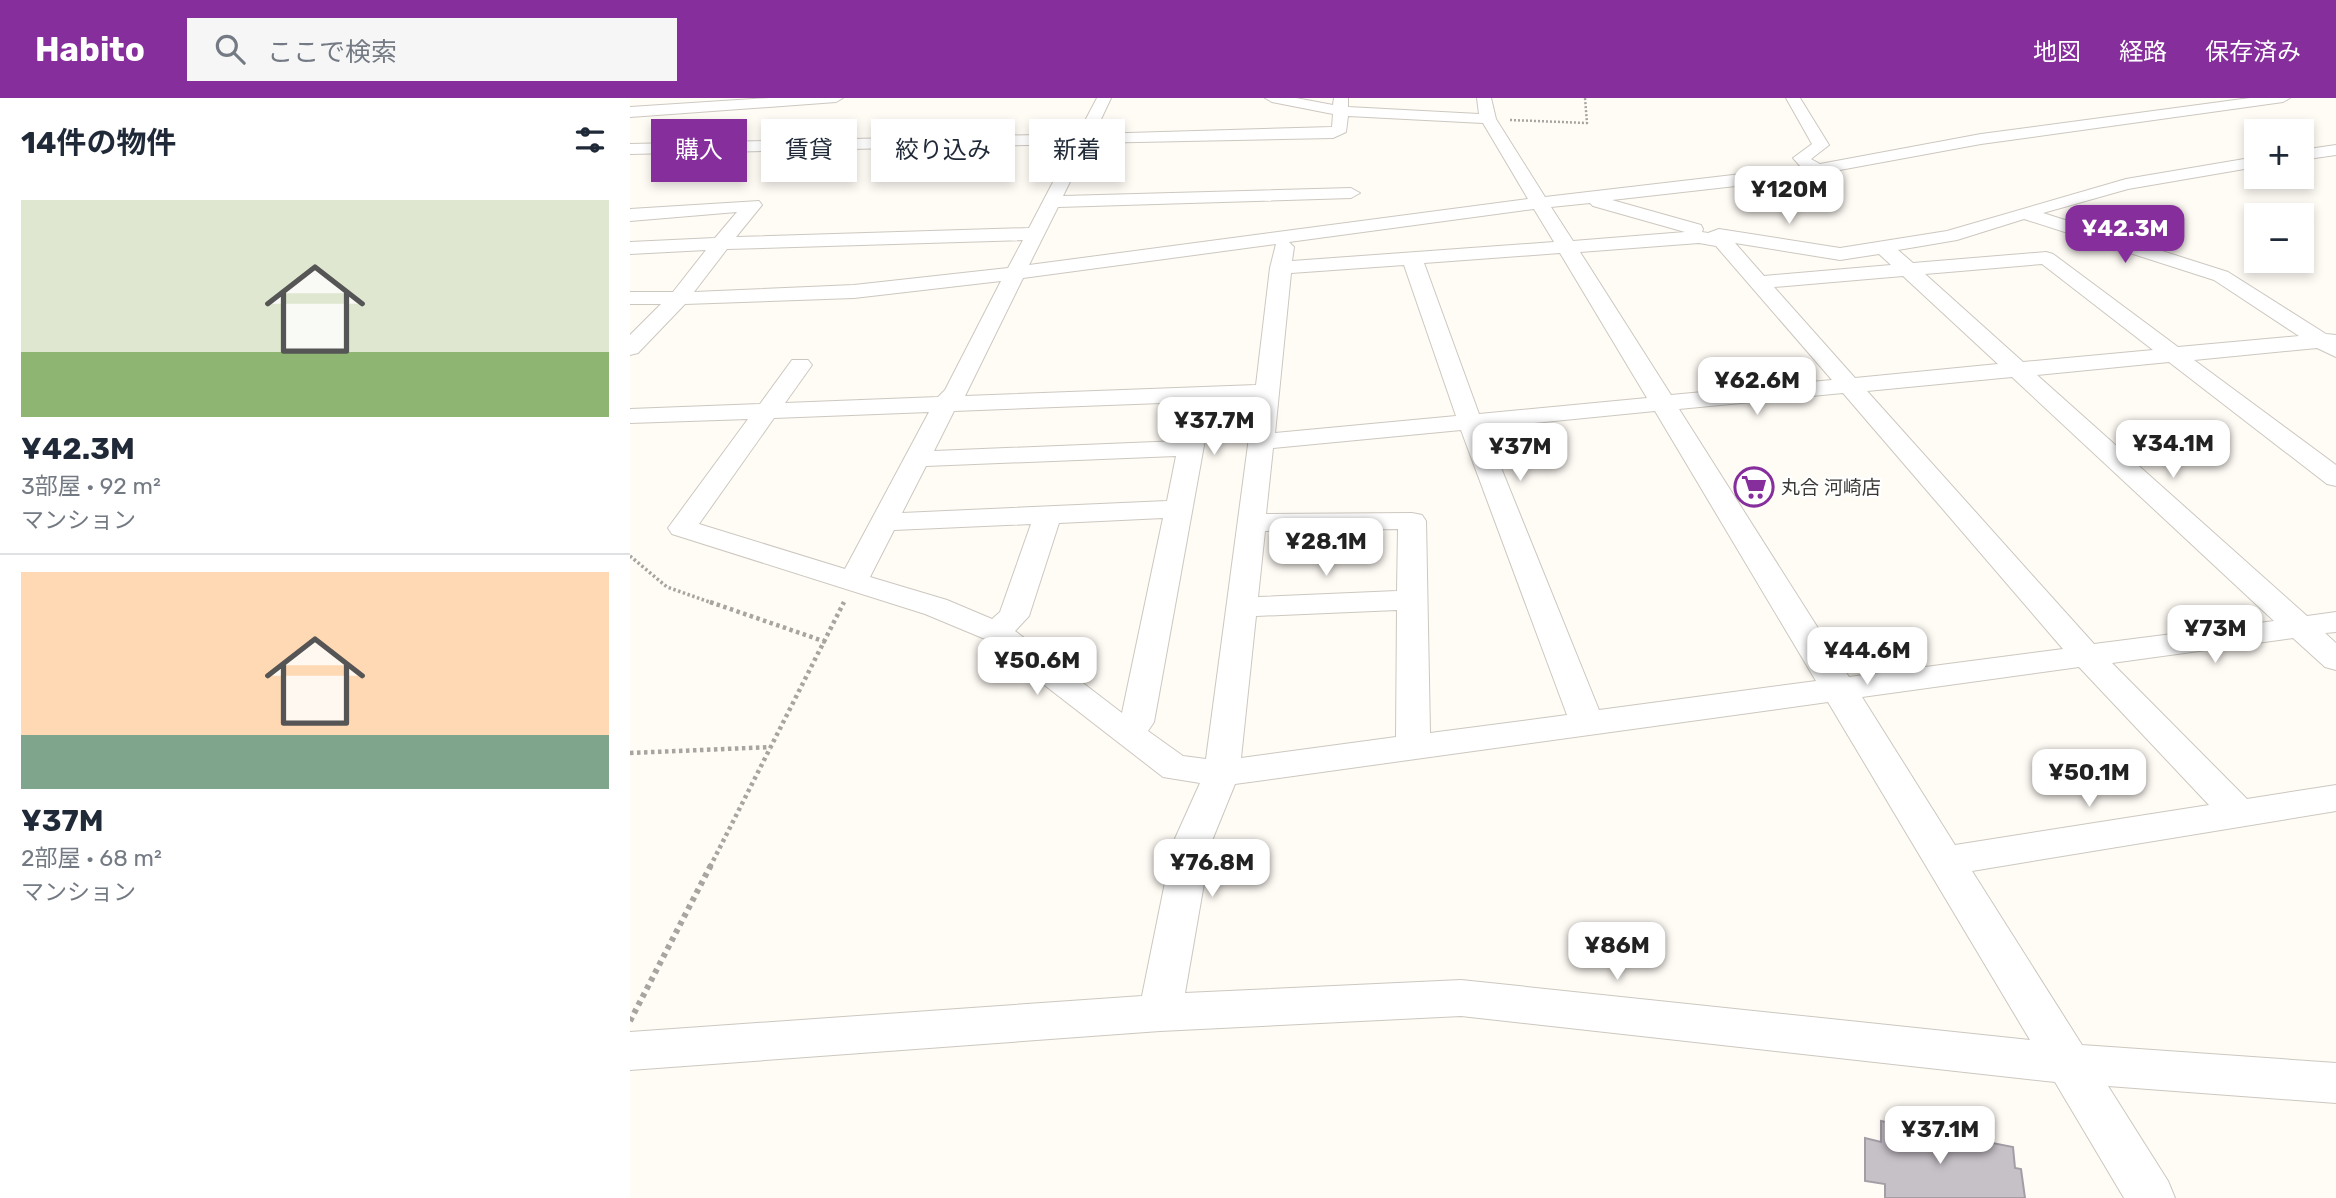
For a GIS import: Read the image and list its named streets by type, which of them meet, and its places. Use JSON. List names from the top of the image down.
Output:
{
  "places": {
    "supermarket": ["丸合 河崎店"]
  },
  "page": {
    "header": "Habito",
    "search": "ここで検索",
    "nav": ["地図", "経路", "保存済み"],
    "heading": "14件の物件",
    "map_buttons": ["+", "−"],
    "chip": [
      "購入",
      "賃貸",
      "絞り込み",
      "新着"
    ],
    "price": [
      "¥120M",
      "¥42.3M",
      "¥62.6M",
      "¥37.7M",
      "¥34.1M",
      "¥37M",
      "¥28.1M",
      "¥73M",
      "¥44.6M",
      "¥50.6M",
      "¥50.1M",
      "¥76.8M",
      "¥86M",
      "¥37.1M"
    ],
    "list": [
      {
        "name": "¥42.3M",
        "note": "3部屋 · 92 m² · マンション"
      },
      {
        "name": "¥37M",
        "note": "2部屋 · 68 m² · マンション"
      }
    ]
  }
}
